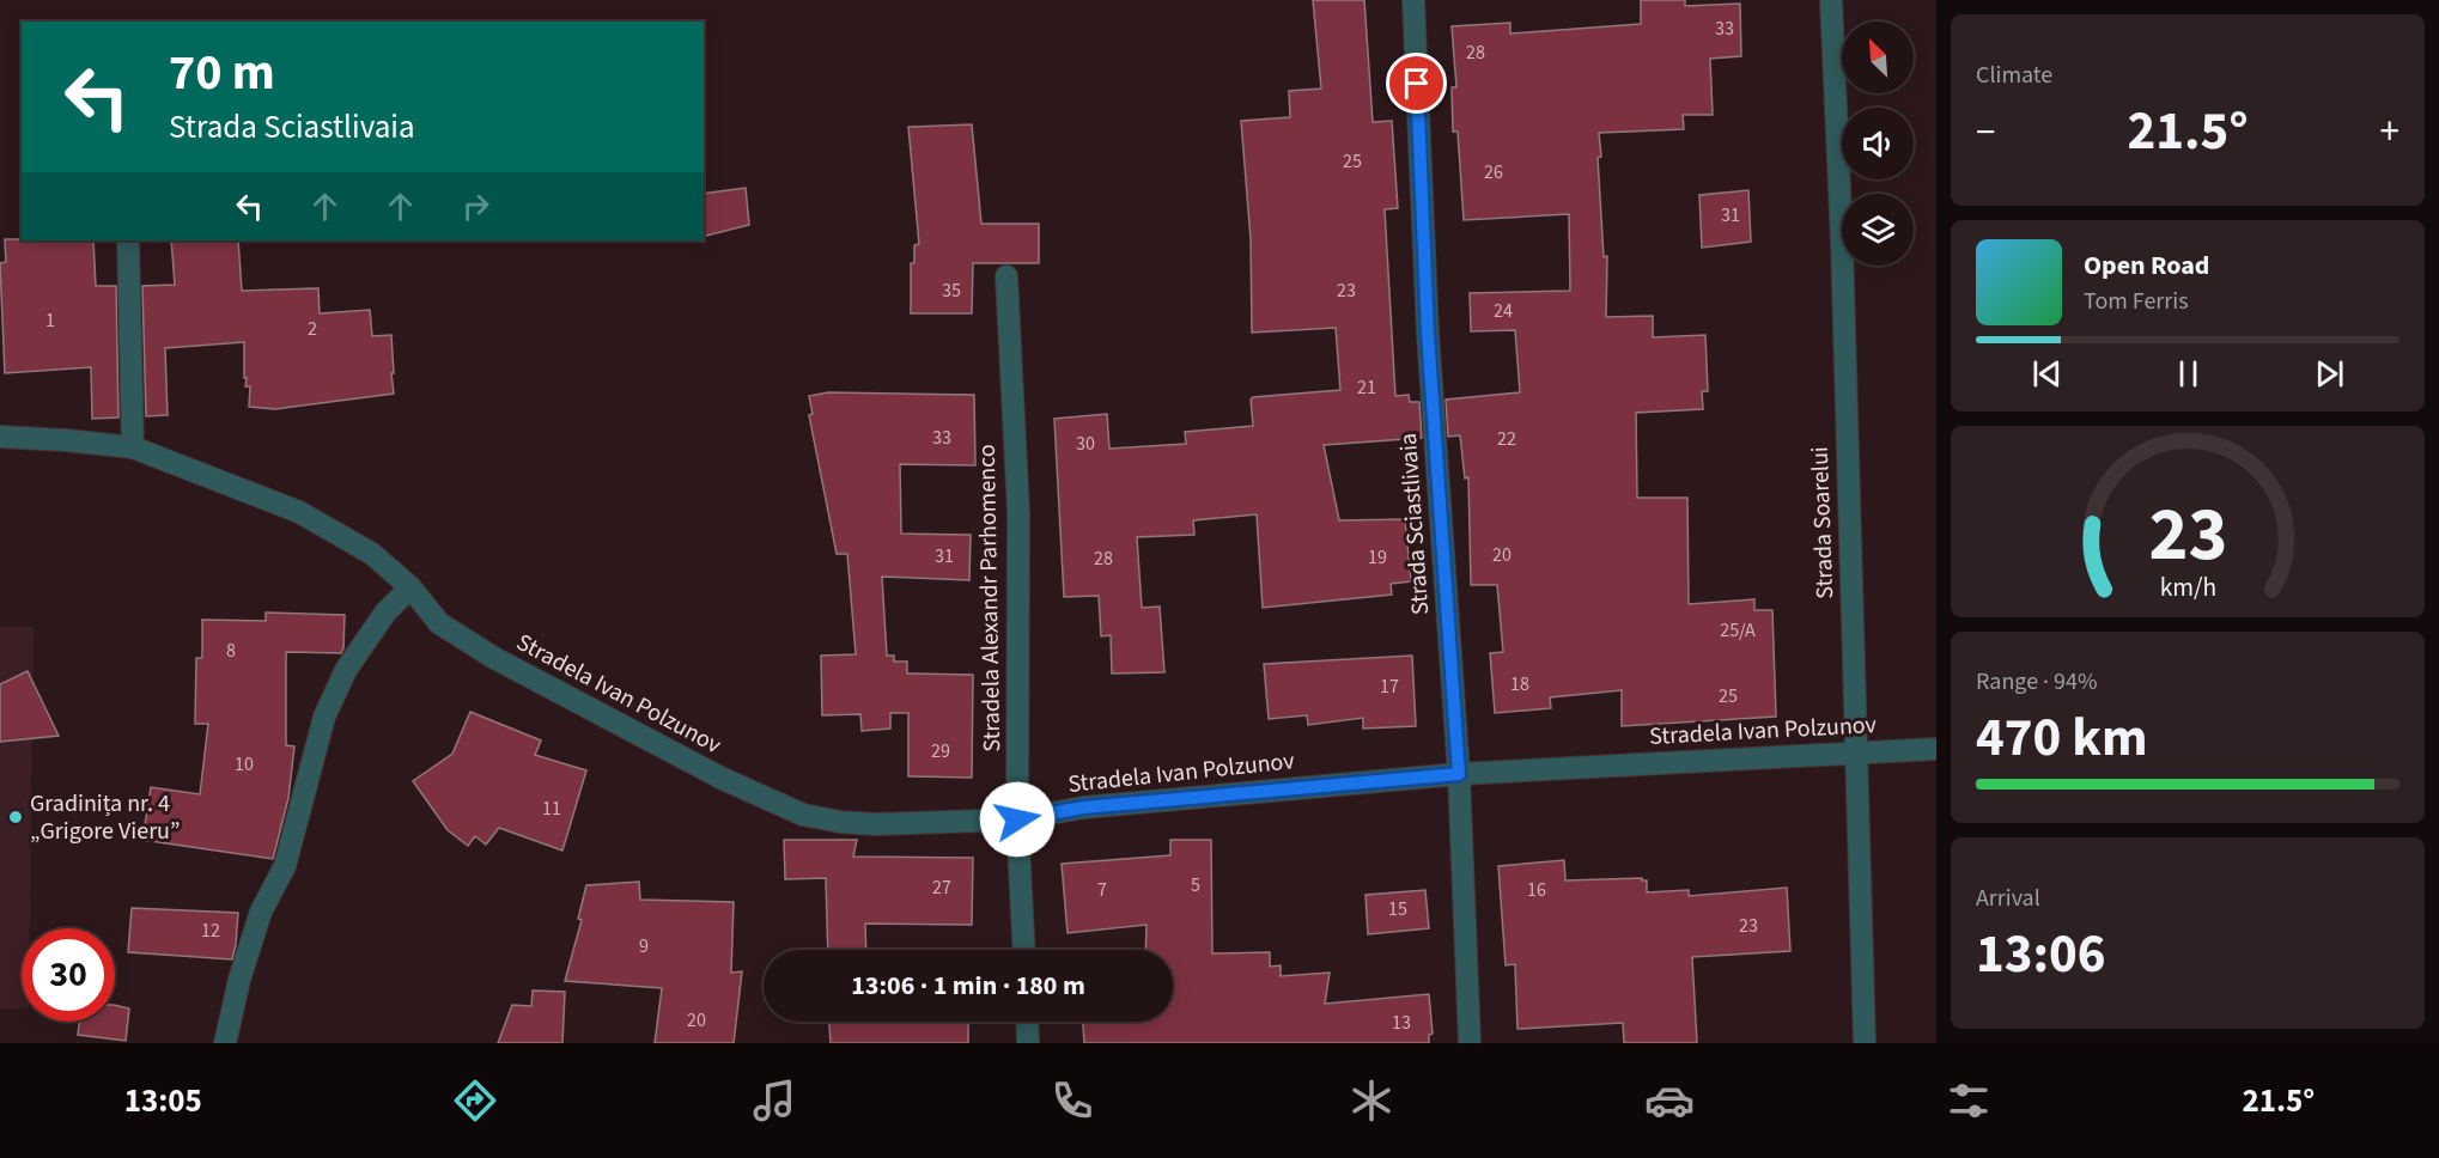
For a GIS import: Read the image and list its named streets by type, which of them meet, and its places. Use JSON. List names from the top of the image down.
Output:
{
  "streets": {
    "street": [
      "Strada Soarelui",
      "Strada Sciastlivaia",
      "Stradela Alexandr Parhomenco",
      "Stradela Ivan Polzunov"
    ]
  },
  "crossings": [
    ["Strada Soarelui", "Stradela Ivan Polzunov"],
    ["Strada Sciastlivaia", "Stradela Ivan Polzunov"],
    ["Stradela Alexandr Parhomenco", "Stradela Ivan Polzunov"]
  ],
  "places": ["Gradinița nr. 4 „Grigore Vieru”"],
  "house_numbers": [
    "33",
    "28",
    "25",
    "26",
    "31",
    "35",
    "23",
    "24",
    "1",
    "2",
    "21",
    "33",
    "22",
    "30",
    "20",
    "31",
    "19",
    "28",
    "25/A",
    "8",
    "18",
    "17",
    "25",
    "29",
    "10",
    "11",
    "5",
    "27",
    "7",
    "16",
    "15",
    "23",
    "12",
    "9",
    "20",
    "13"
  ],
  "north": "top left",
  "page": {
    "tile": [
      "Climate",
      ["Range · 94%", "470 km"],
      ["Arrival", "13:06"]
    ],
    "turn": ["70 m", "Strada Sciastlivaia"],
    "heat": ["−", "21.5°", "+"],
    "song": ["Open Road", "Tom Ferris"],
    "limit": "30",
    "trip": "13:06 · 1 min · 180 m",
    "tabs": ["13:05", "21.5°"],
    "gauge": ["23", "km/h"]
  }
}
